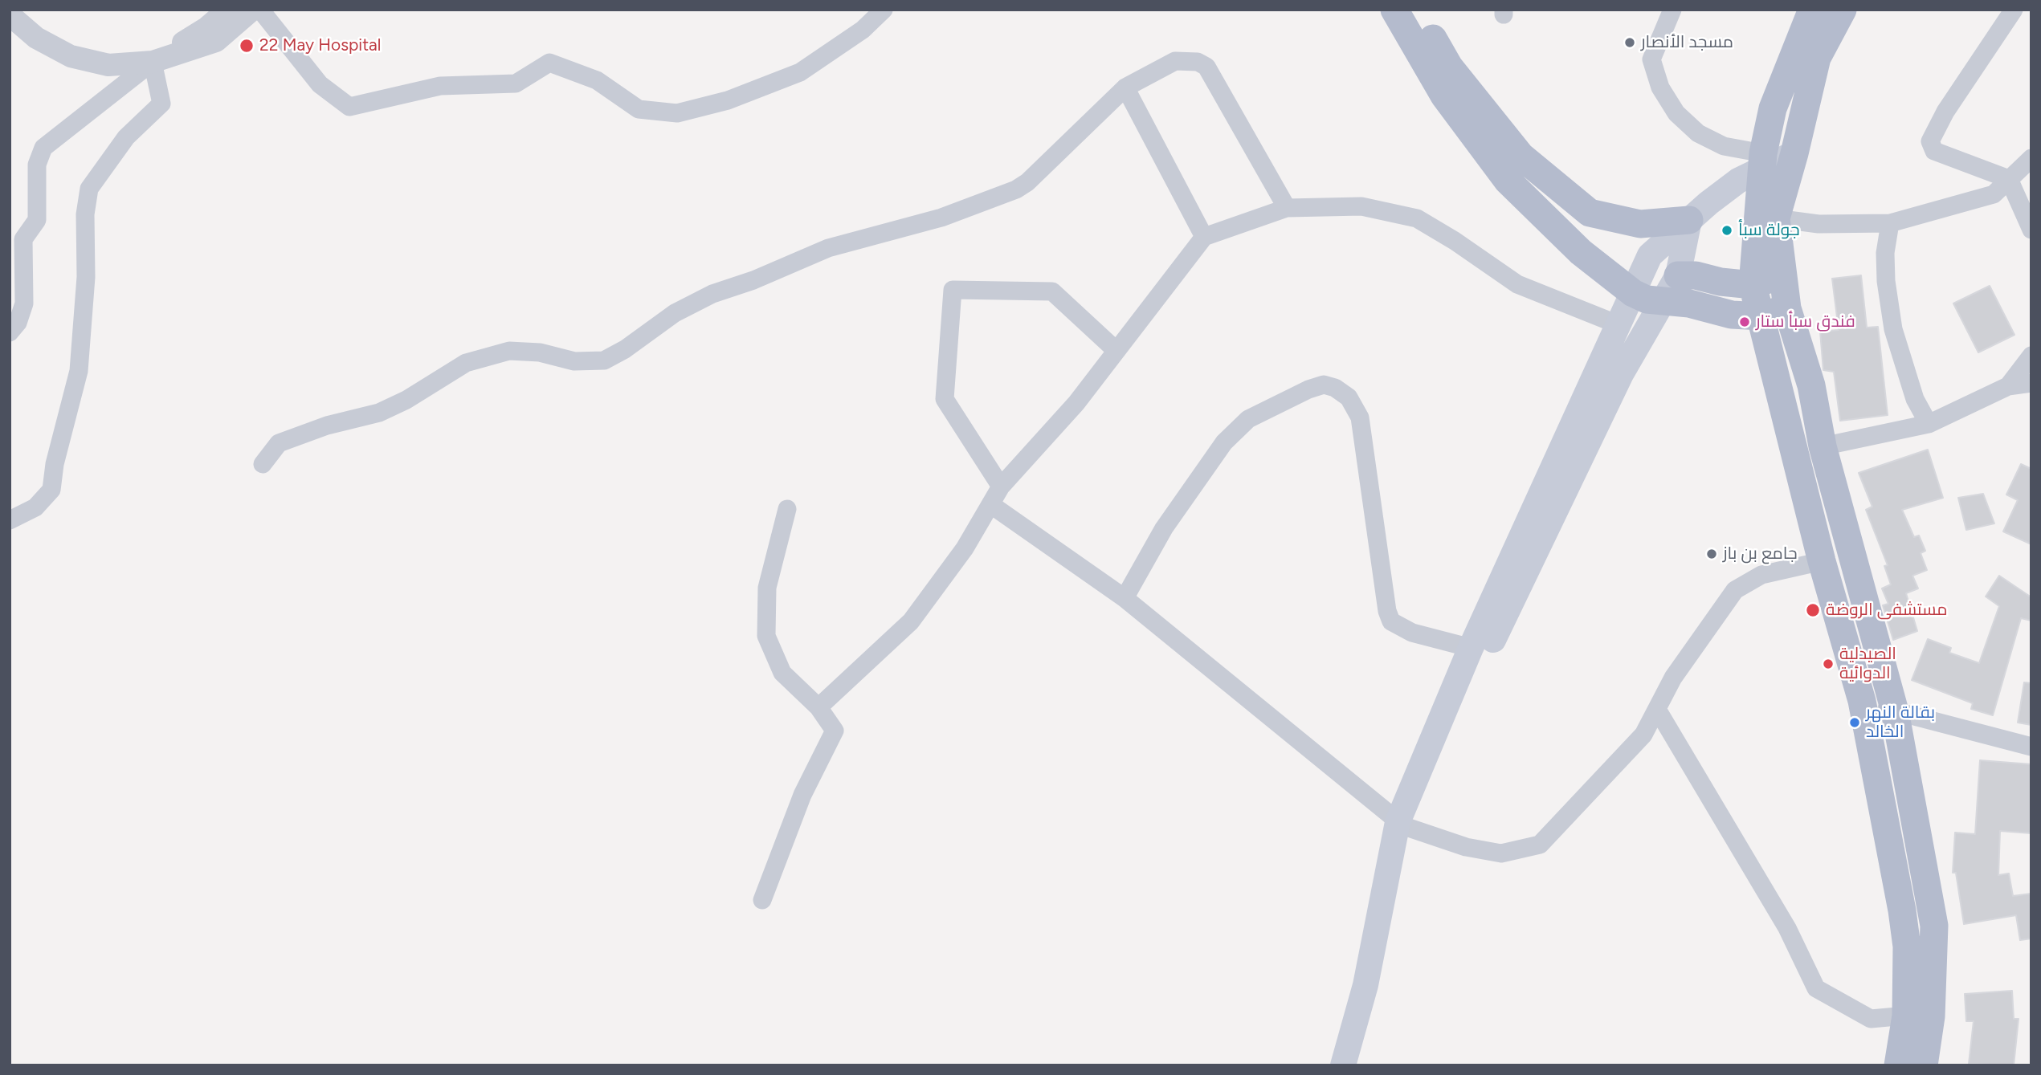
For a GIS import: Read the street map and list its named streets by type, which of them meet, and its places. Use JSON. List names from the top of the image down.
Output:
{
  "places": [
    "مسجد الأنصار",
    "22 May Hospital",
    "جولة سبأ",
    "فندق سبأ ستار",
    "جامع بن باز",
    "مستشفى الروضة",
    "الصيدلية الدوائية",
    "بقالة النهر الخالد"
  ]
}
